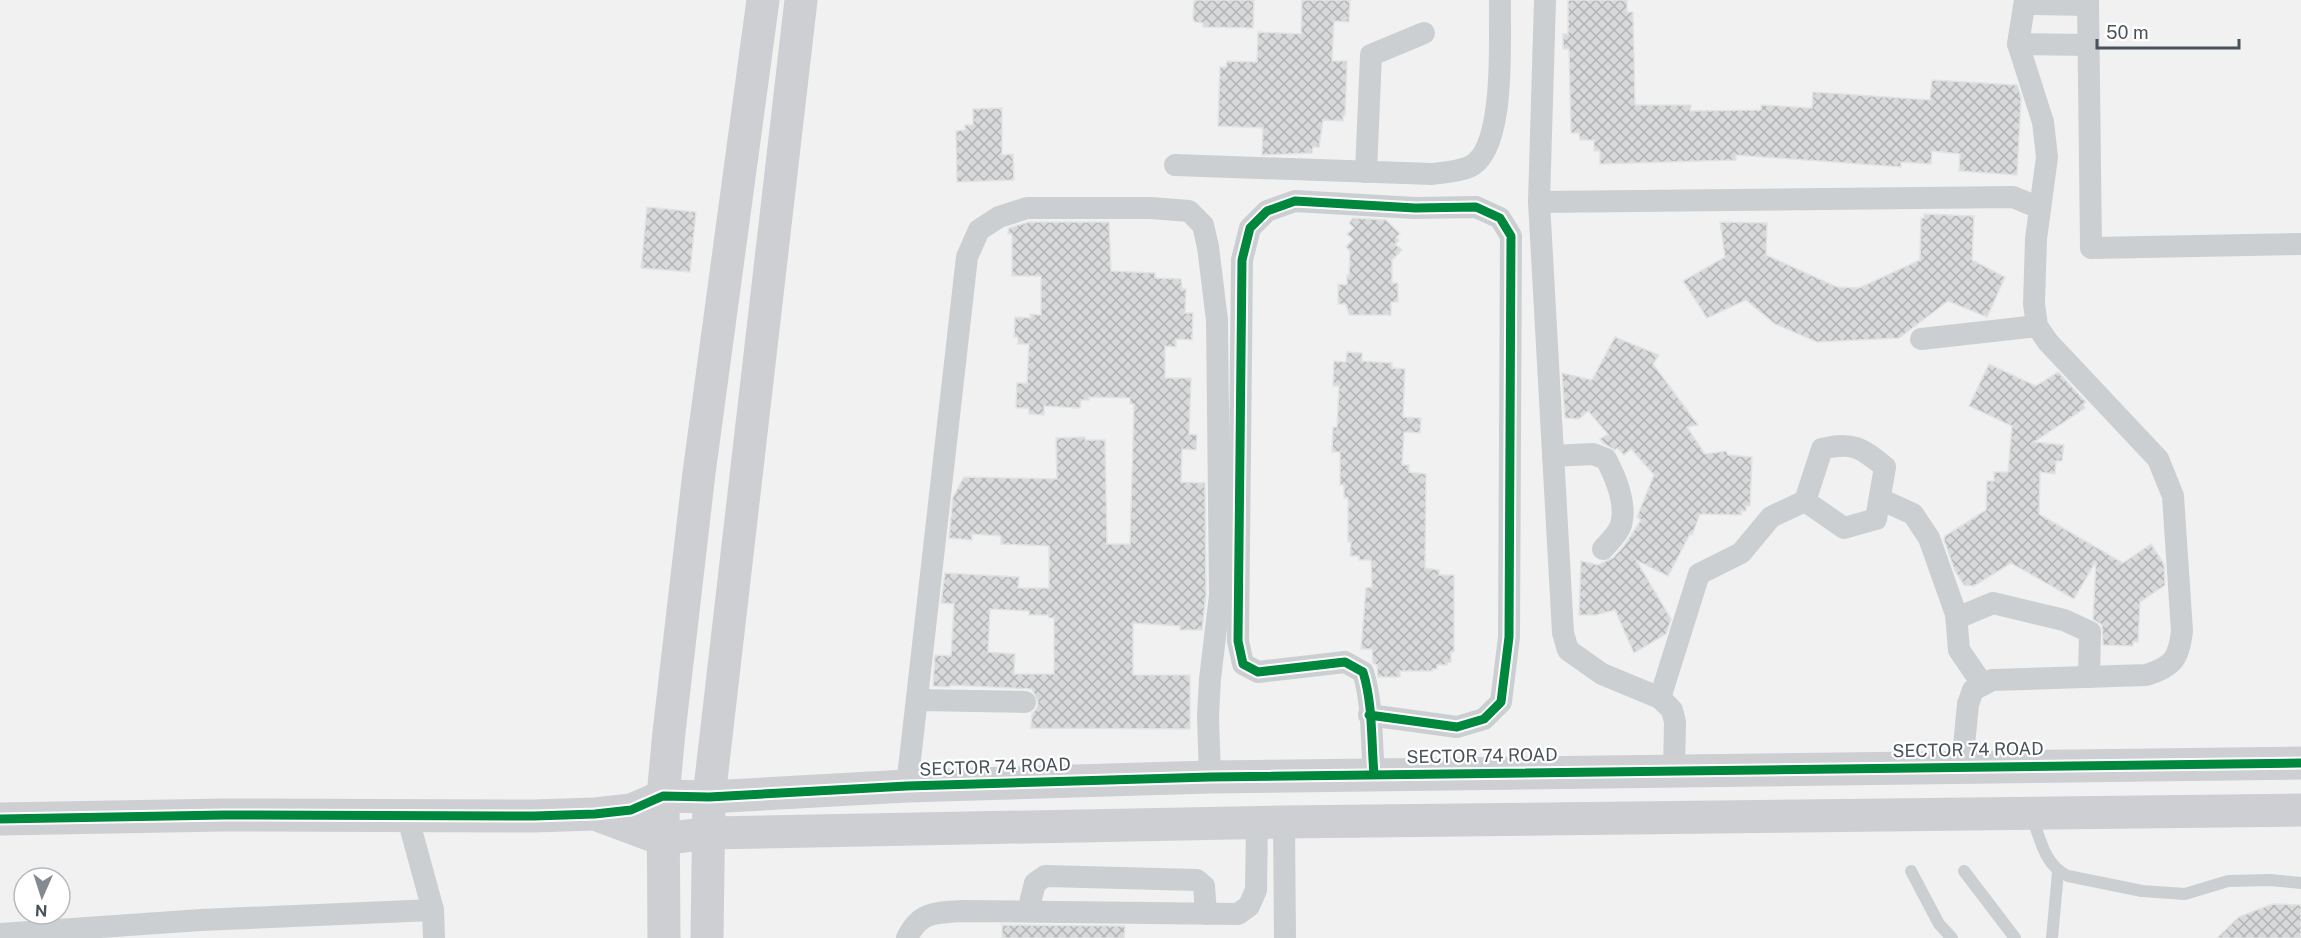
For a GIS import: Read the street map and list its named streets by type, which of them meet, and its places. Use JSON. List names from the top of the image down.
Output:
{
  "streets": {
    "street": ["SECTOR 74 ROAD"]
  },
  "scale_bar": "50 m",
  "north": "bottom"
}
